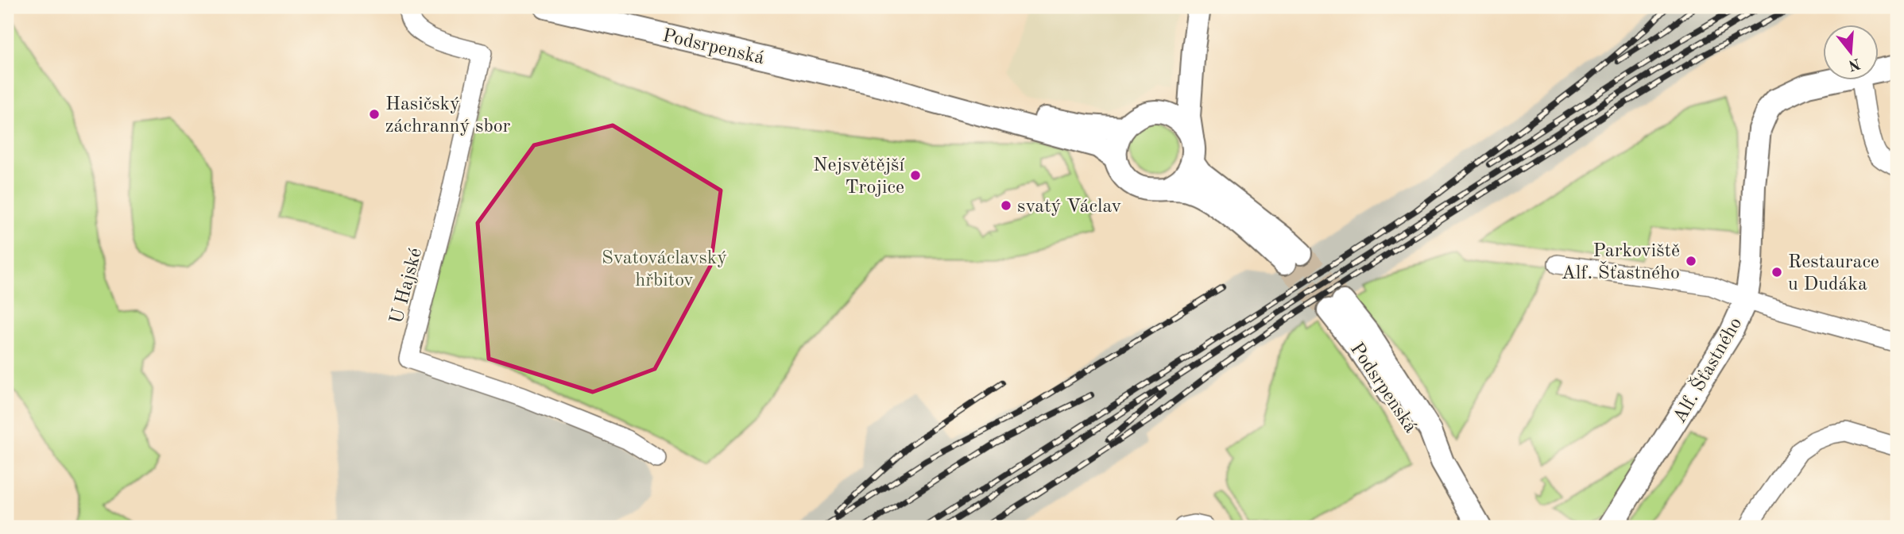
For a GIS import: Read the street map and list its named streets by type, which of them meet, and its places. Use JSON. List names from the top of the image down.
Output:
{
  "streets": {
    "main road": ["Podsrpenská", "Alf. Šťastného"],
    "street": ["U Hajské"]
  },
  "parks": ["Svatováclavský hřbitov"],
  "places": [
    "Hasičský záchranný sbor",
    "Nejsvětější Trojice",
    "svatý Václav",
    "Parkoviště Alf. Šťastného",
    "Restaurace u Dudáka"
  ],
  "north": "bottom"
}
